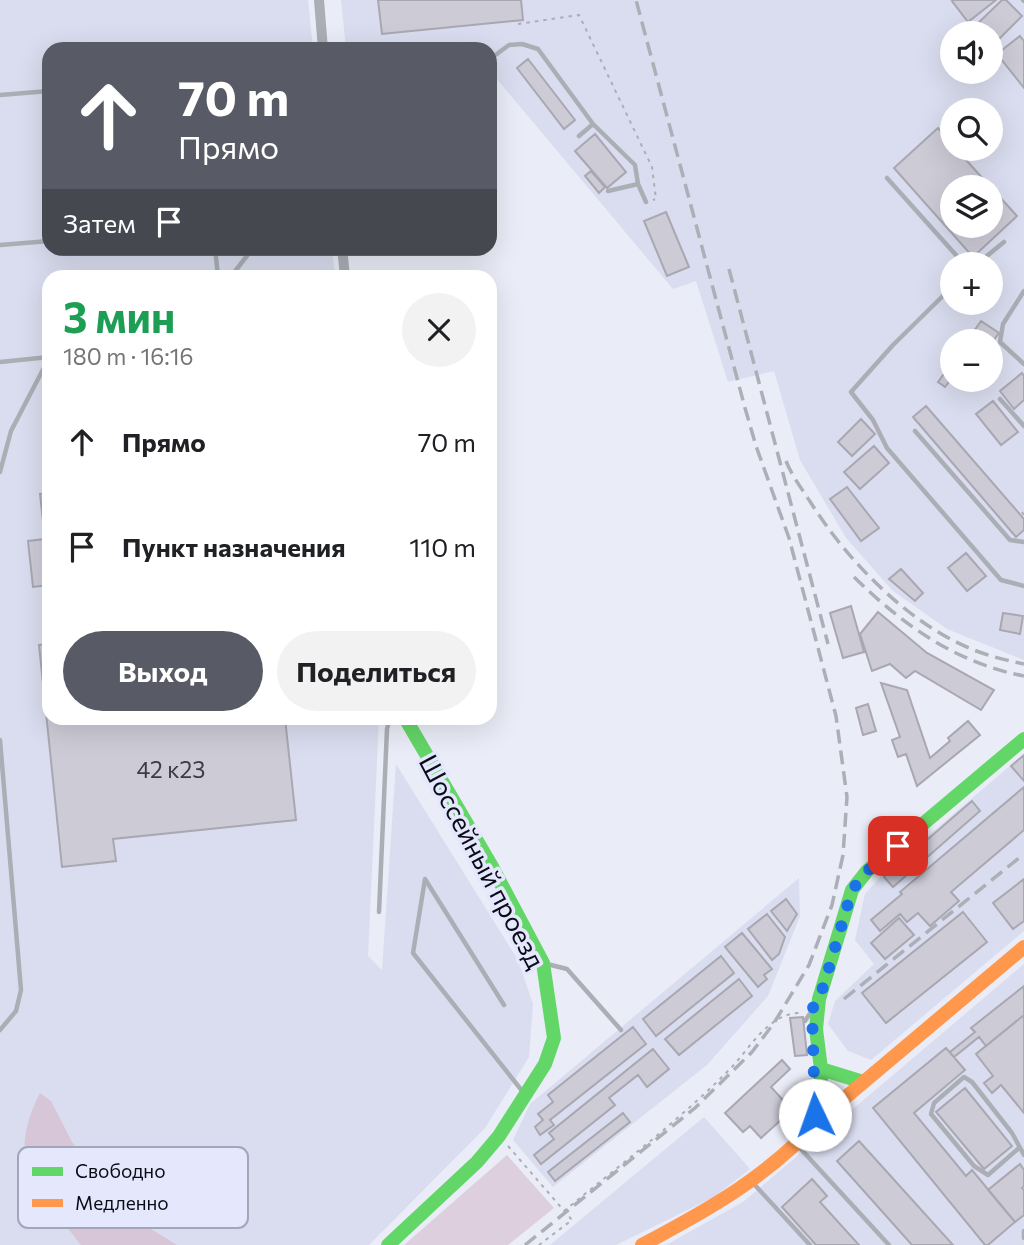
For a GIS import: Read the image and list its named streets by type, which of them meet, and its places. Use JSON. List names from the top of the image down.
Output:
{
  "streets": {
    "street": ["Шоссейный проезд"]
  },
  "house_numbers": ["42 к23"],
  "legend": ["Свободно", "Медленно"],
  "page": {
    "map_buttons": ["+", "−"],
    "turn": ["70 m", "Прямо"],
    "then": "Затем",
    "heading": ["3 мин", "180 m · 16:16"],
    "list": [
      {
        "name": "Прямо",
        "value": "70 m"
      },
      {
        "name": "Пункт назначения",
        "value": "110 m"
      }
    ],
    "buttons": ["Выход", "Поделиться"]
  }
}
